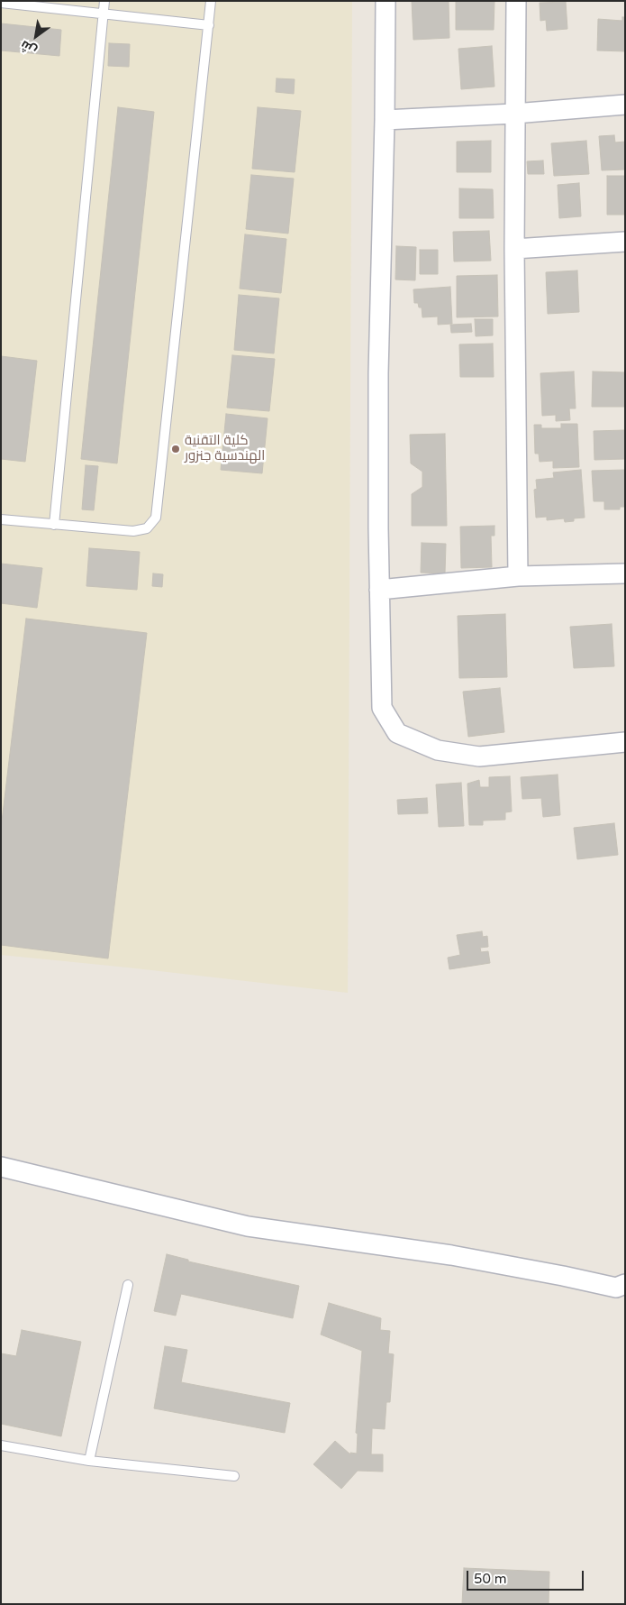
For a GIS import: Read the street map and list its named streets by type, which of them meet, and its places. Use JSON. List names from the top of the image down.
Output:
{
  "places": ["كلية التقنية الهندسية جنزور"],
  "scale_bar": "50 m",
  "north": "bottom left"
}
